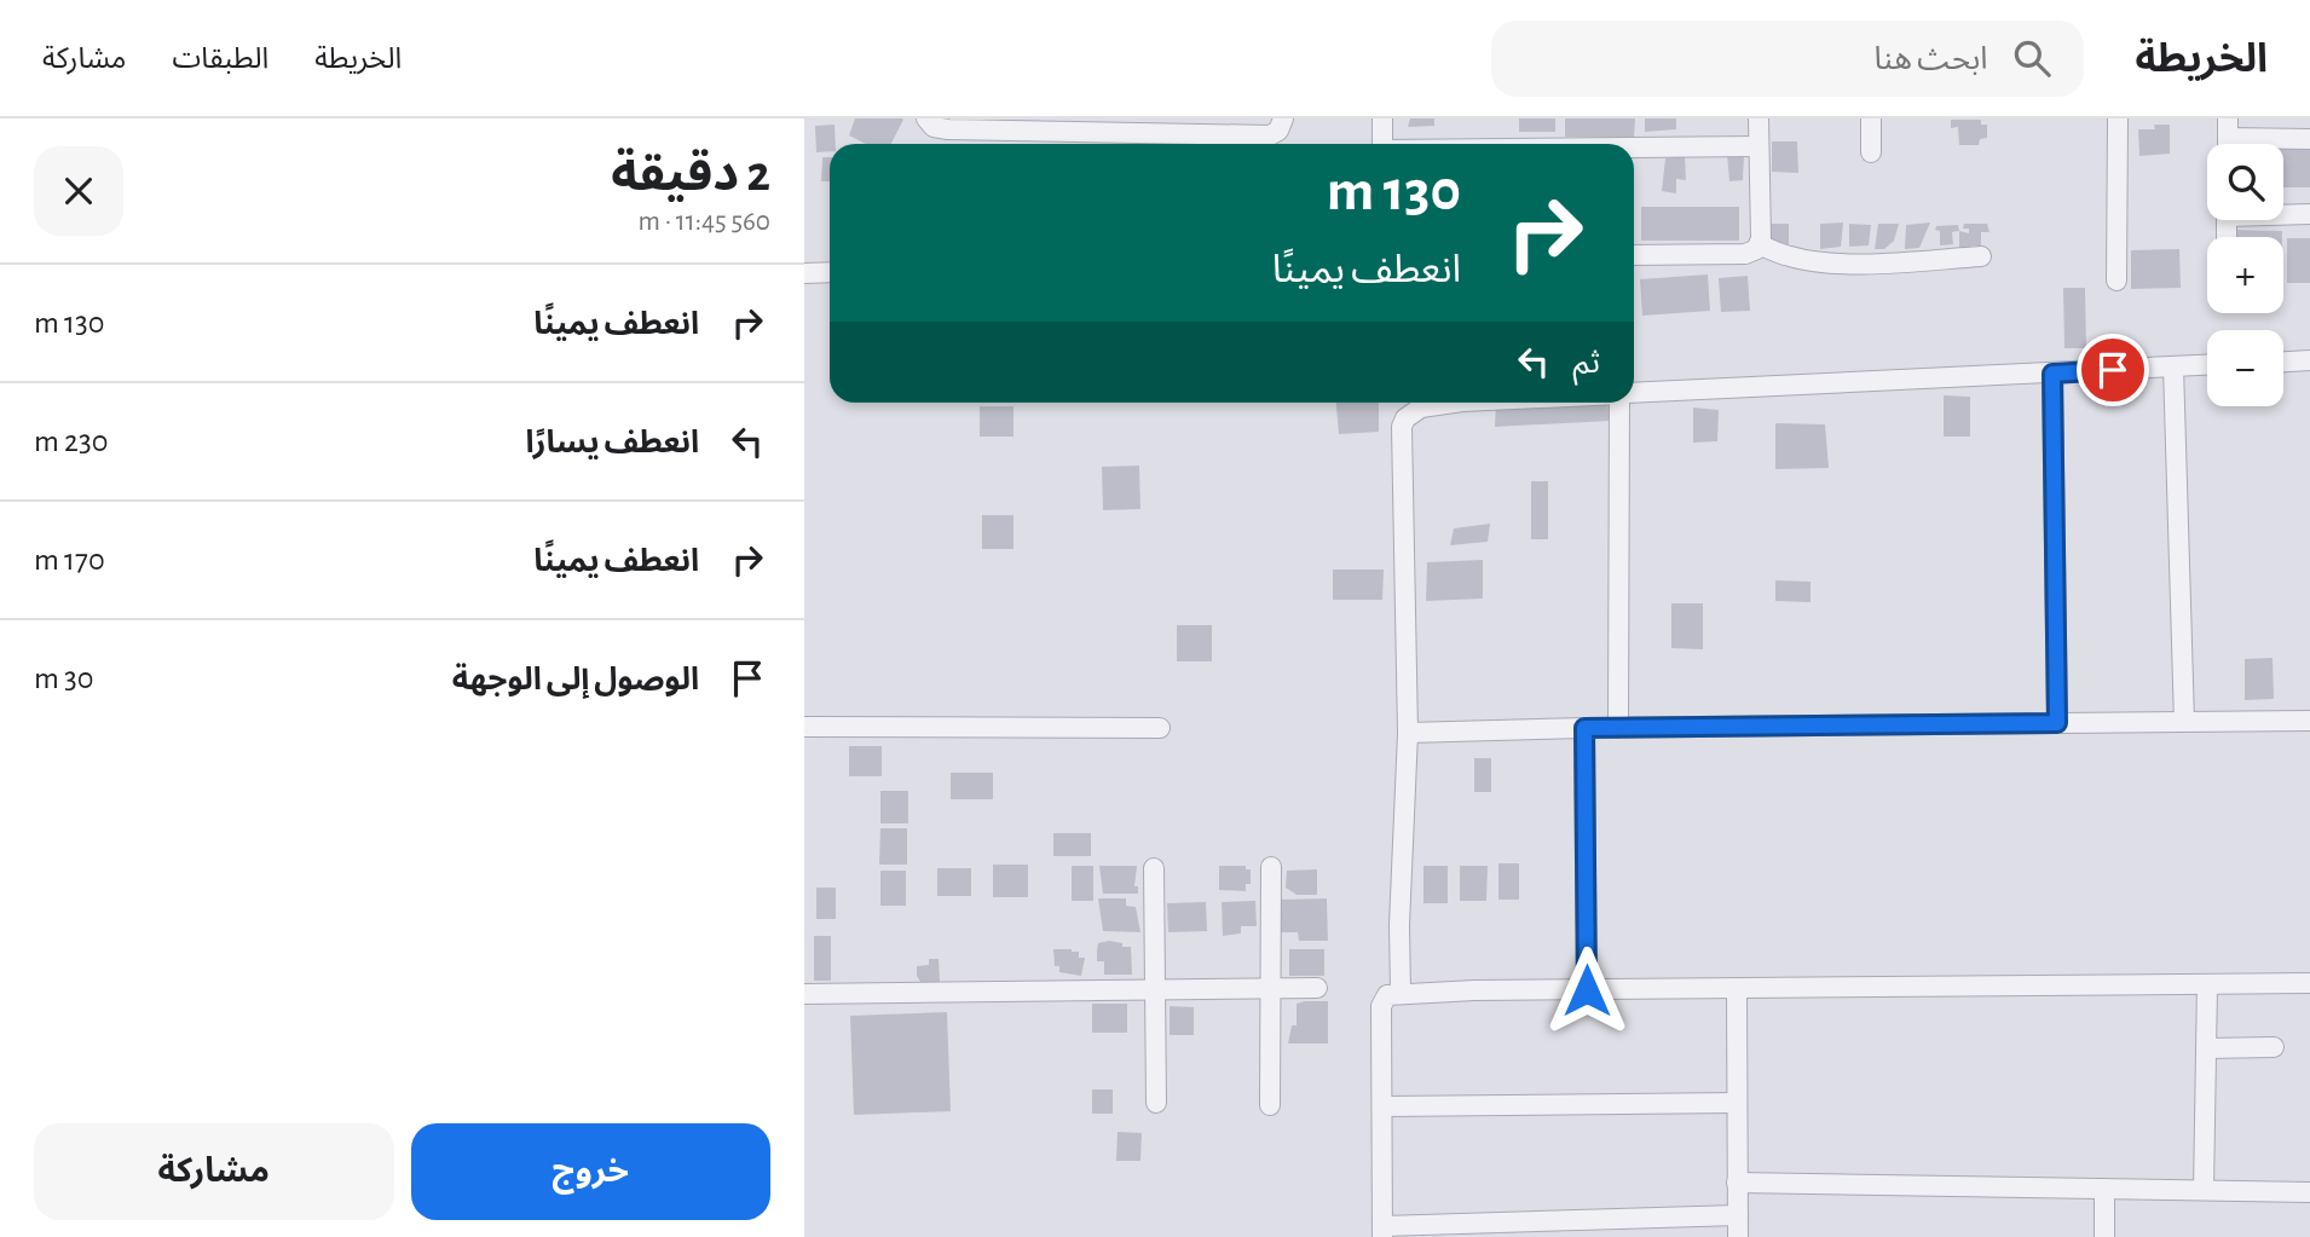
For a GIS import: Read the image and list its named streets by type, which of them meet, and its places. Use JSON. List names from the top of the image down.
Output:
{
  "page": {
    "header": "الخريطة",
    "search": "ابحث هنا",
    "nav": ["الخريطة", "الطبقات", "مشاركة"],
    "heading": ["2 دقيقة", "560 m · 11:45"],
    "map_buttons": ["+", "−"],
    "turn": ["130 m", "انعطف يمينًا"],
    "list": [
      {
        "name": "انعطف يمينًا",
        "value": "130 m"
      },
      {
        "name": "انعطف يسارًا",
        "value": "230 m"
      },
      {
        "name": "انعطف يمينًا",
        "value": "170 m"
      },
      {
        "name": "الوصول إلى الوجهة",
        "value": "30 m"
      }
    ],
    "then": "ثم",
    "buttons": ["خروج", "مشاركة"]
  }
}
